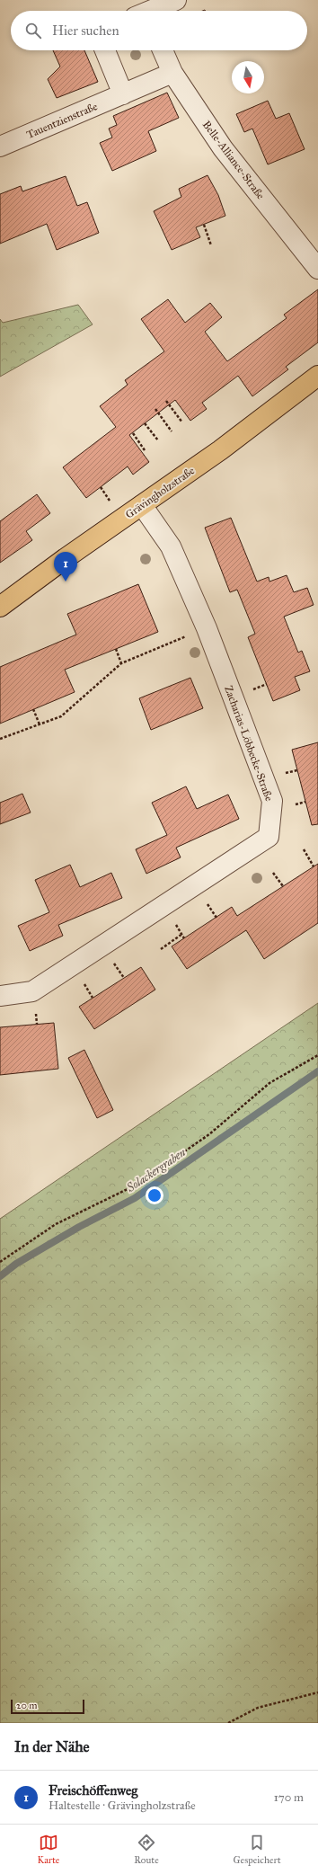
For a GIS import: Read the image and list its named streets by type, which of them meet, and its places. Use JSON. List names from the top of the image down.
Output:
{
  "streets": {
    "main road": ["Grävingholzstraße"],
    "street": ["Tauentzienstraße", "Belle-Alliance-Straße", "Zacharias-Löbbecke-Straße"]
  },
  "crossings": [
    ["Tauentzienstraße", "Belle-Alliance-Straße"],
    ["Grävingholzstraße", "Zacharias-Löbbecke-Straße"]
  ],
  "water": ["Solackergraben"],
  "scale_bar": "20 m",
  "north": "bottom",
  "page": {
    "search": "Hier suchen",
    "pins": "1",
    "scale": "20 m",
    "heading": "In der Nähe",
    "list": [
      {
        "mark": "1",
        "name": "Freischöffenweg",
        "note": "Haltestelle · Grävingholzstraße",
        "value": "170 m"
      }
    ],
    "nav": ["Karte", "Route", "Gespeichert"]
  }
}
